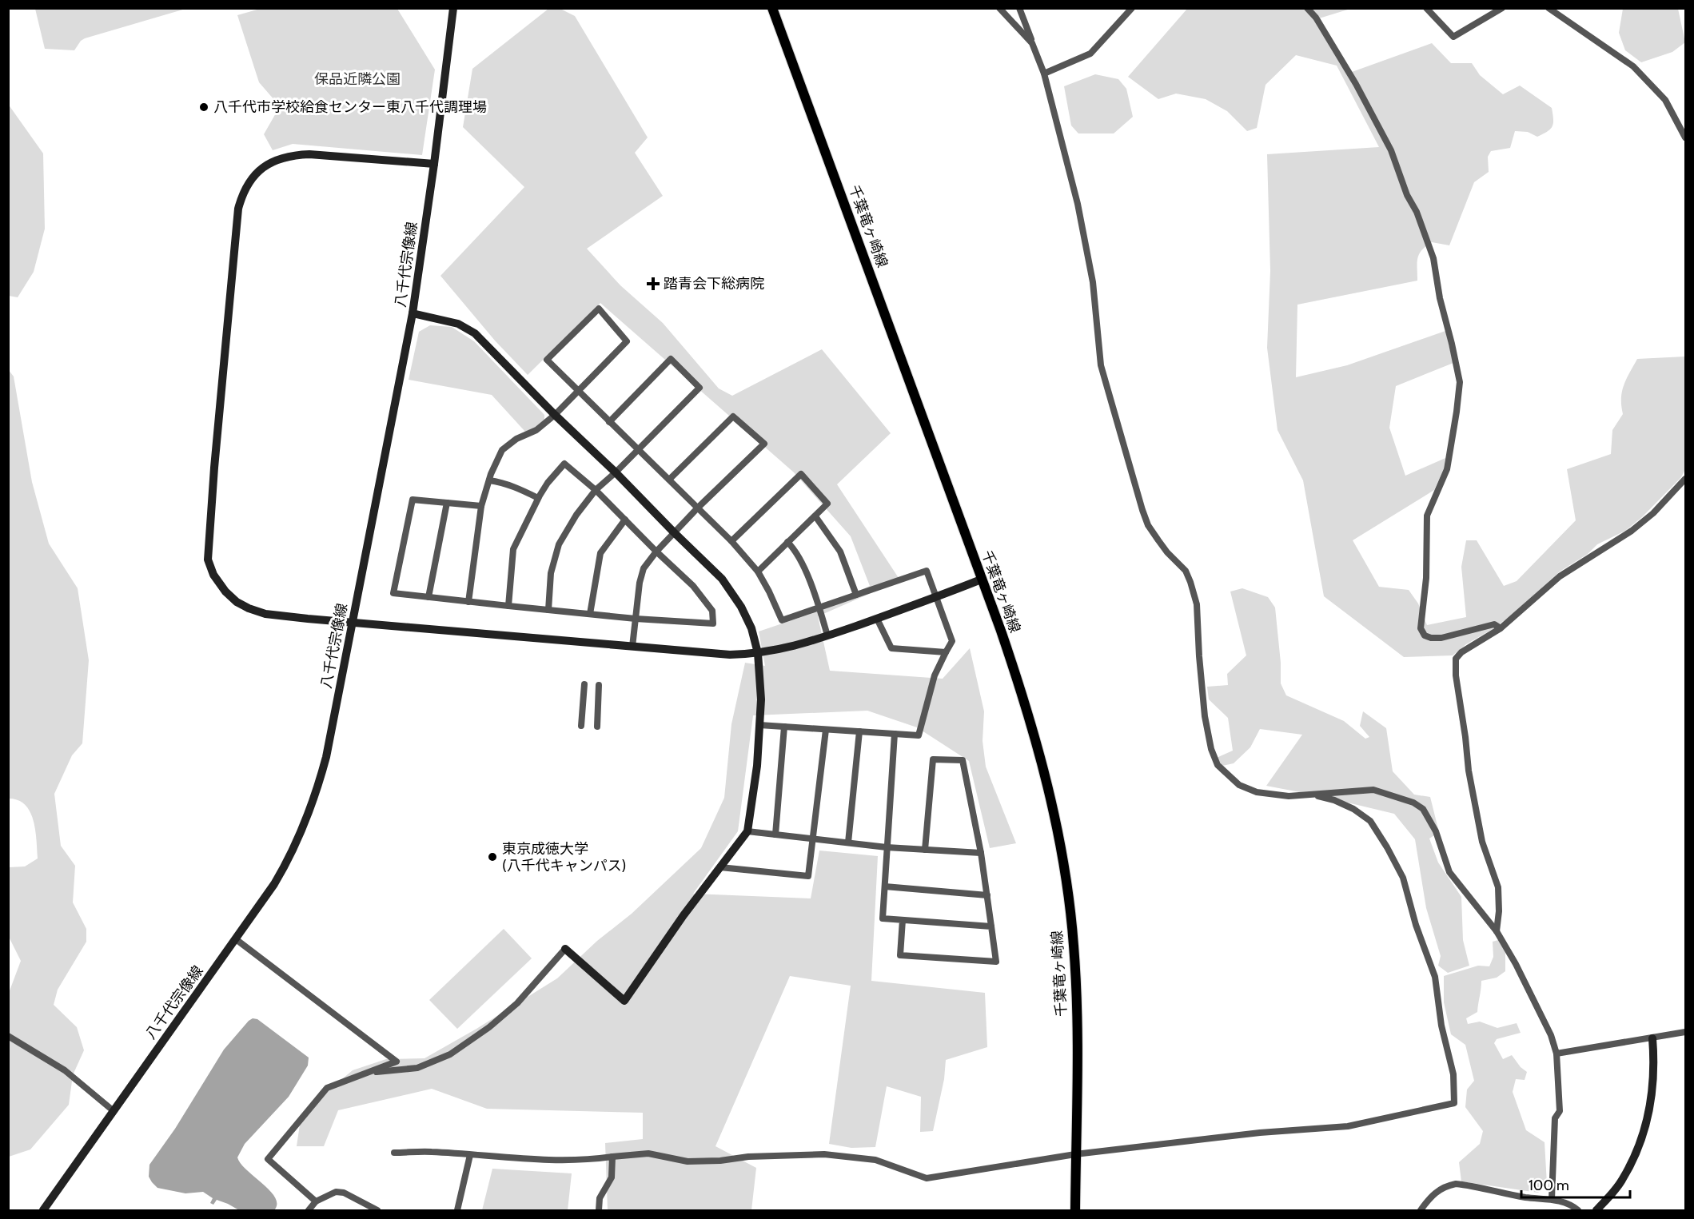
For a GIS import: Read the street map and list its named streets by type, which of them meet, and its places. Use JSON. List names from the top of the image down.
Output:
{
  "streets": {
    "main road": ["千葉竜ヶ崎線"],
    "street": ["八千代宗像線"]
  },
  "parks": ["保品近隣公園"],
  "places": {
    "other": ["八千代市学校給食センター東八千代調理場", "東京成徳大学 (八千代キャンパス)"],
    "health": ["踏青会下総病院"]
  },
  "scale_bar": "100 m"
}
